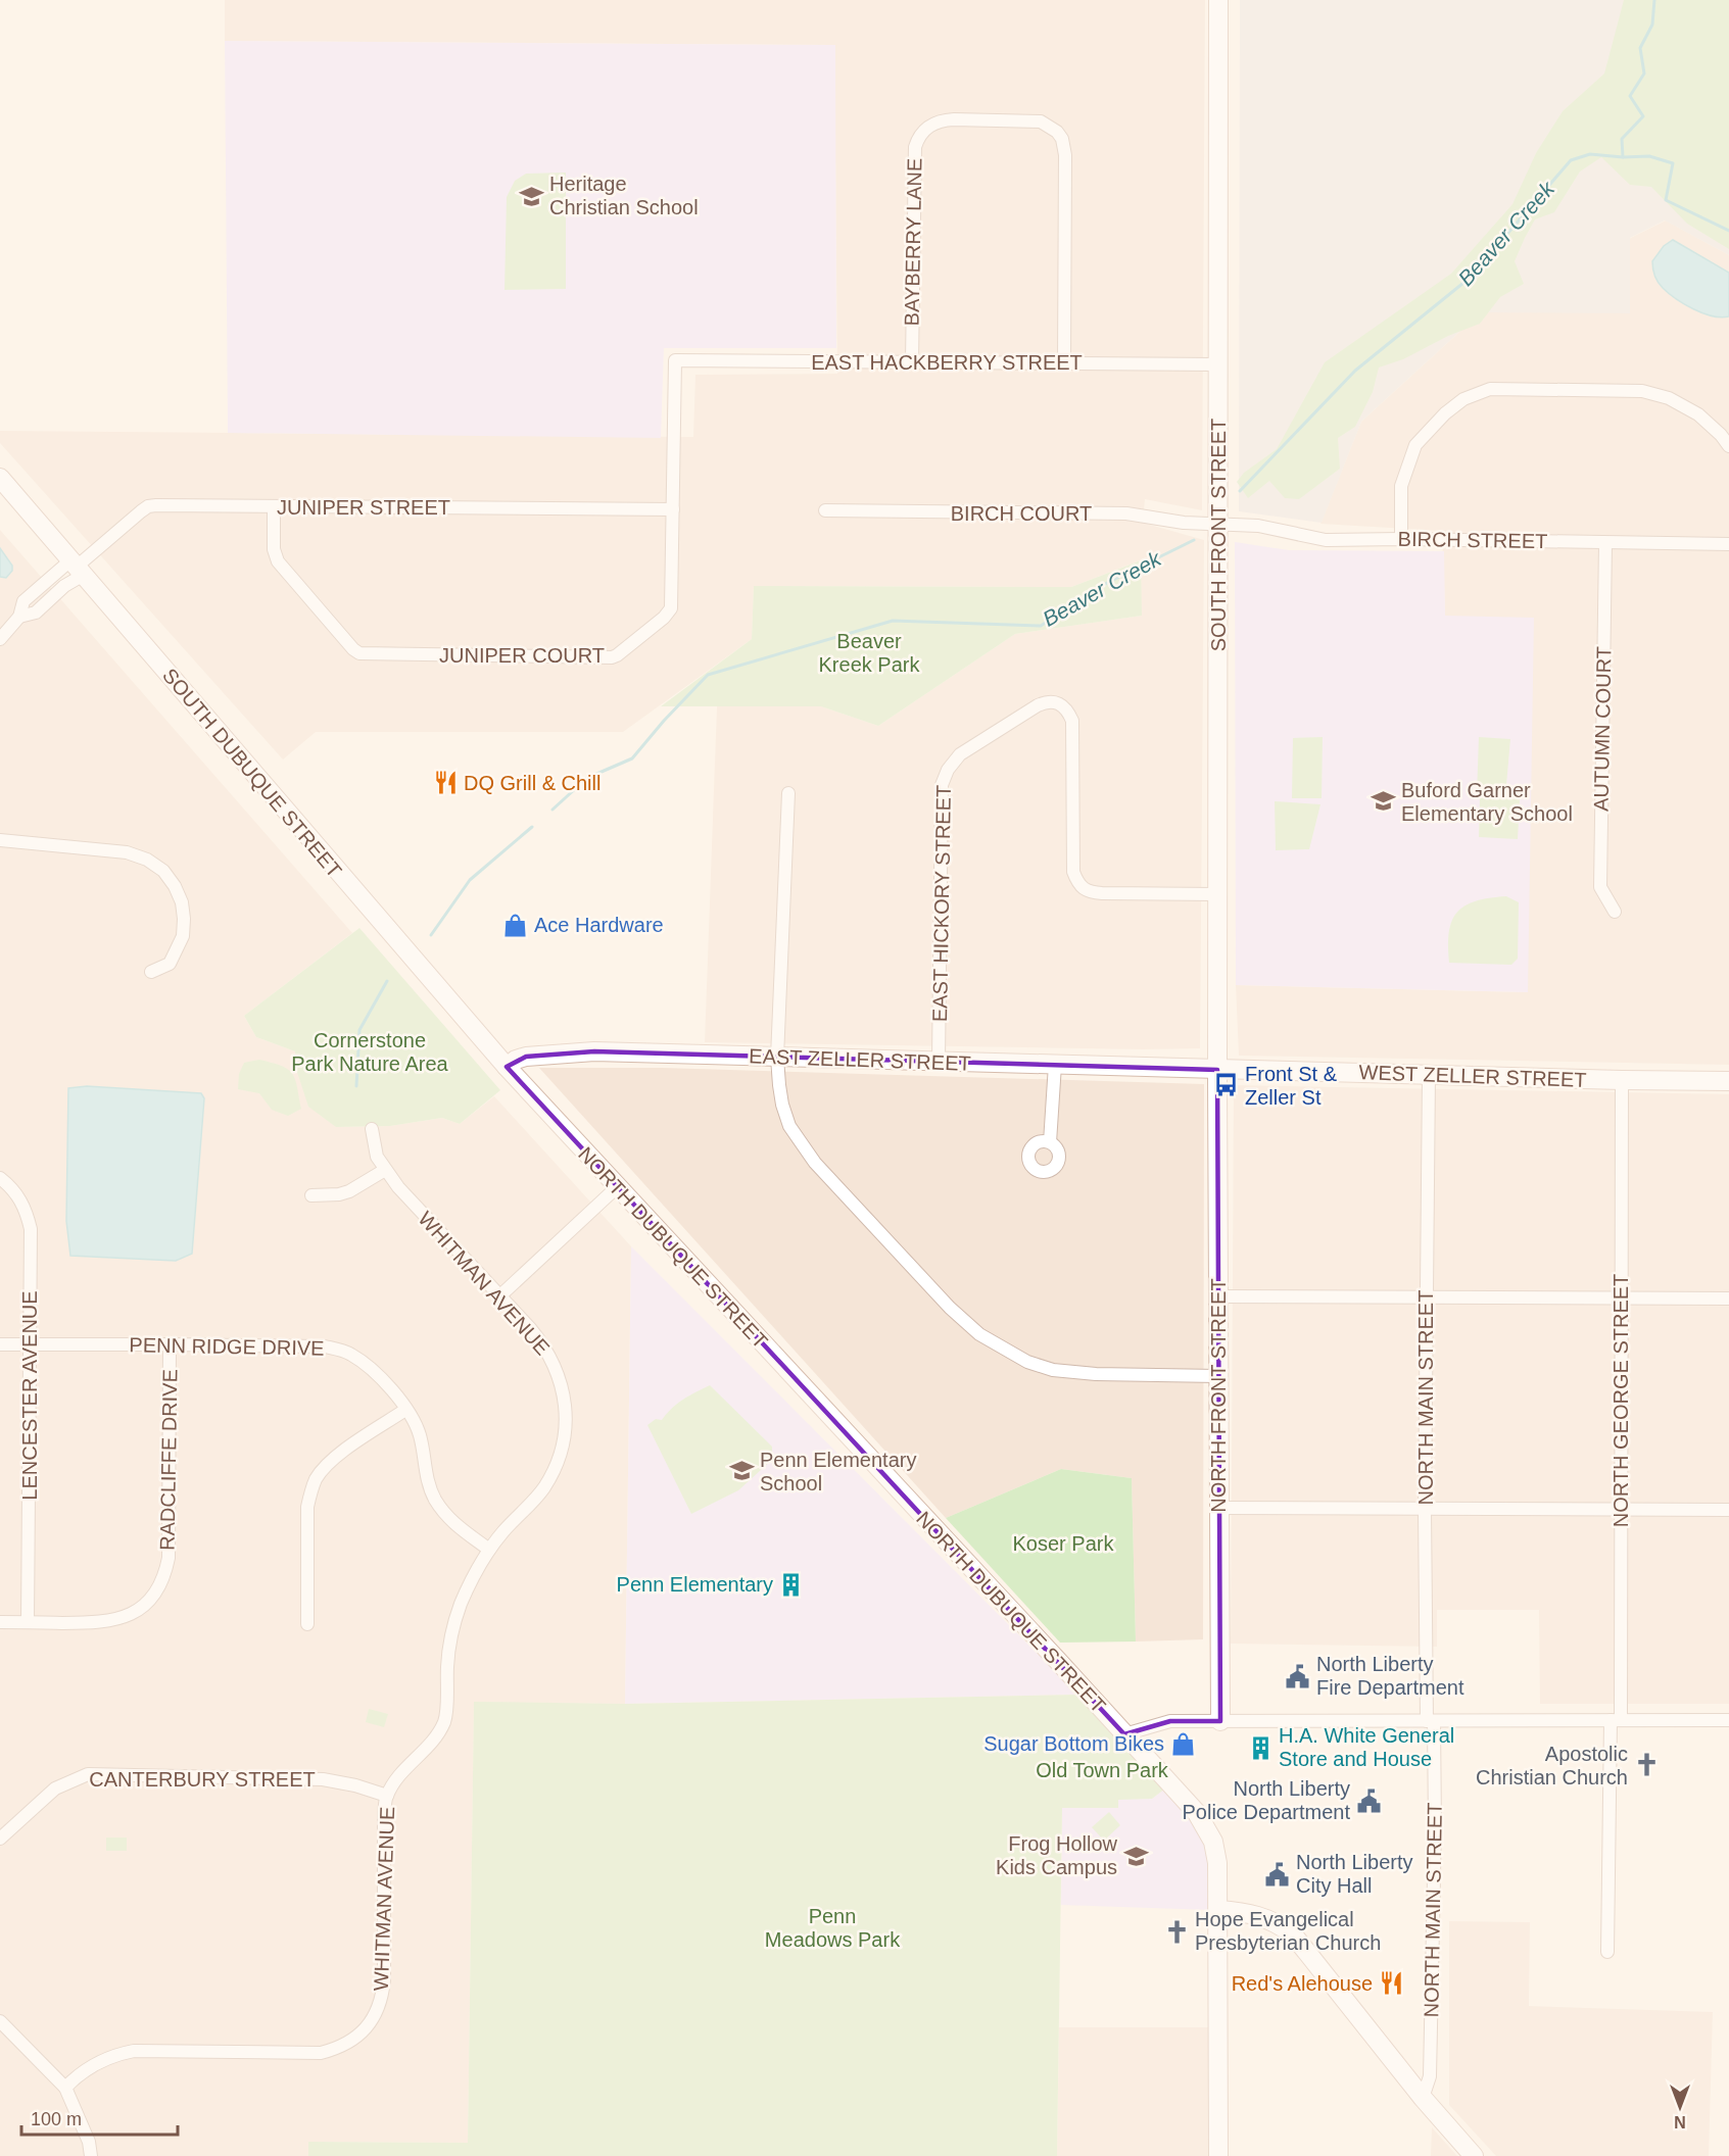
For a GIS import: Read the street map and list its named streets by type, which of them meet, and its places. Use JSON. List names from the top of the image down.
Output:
{
  "streets": {
    "street": [
      "BAYBERRY LANE",
      "EAST HACKBERRY STREET",
      "JUNIPER STREET",
      "BIRCH COURT",
      "SOUTH FRONT STREET",
      "BIRCH STREET",
      "JUNIPER COURT",
      "AUTUMN COURT",
      "SOUTH DUBUQUE STREET",
      "EAST HICKORY STREET",
      "EAST ZELLER STREET",
      "WEST ZELLER STREET",
      "NORTH DUBUQUE STREET",
      "WHITMAN AVENUE",
      "PENN RIDGE DRIVE",
      "LENCESTER AVENUE",
      "NORTH FRONT STREET",
      "NORTH MAIN STREET",
      "NORTH GEORGE STREET",
      "RADCLIFFE DRIVE",
      "CANTERBURY STREET"
    ]
  },
  "crossings": [
    ["BAYBERRY LANE", "EAST HACKBERRY STREET"],
    ["EAST HACKBERRY STREET", "SOUTH FRONT STREET"],
    ["EAST HACKBERRY STREET", "JUNIPER COURT"],
    ["JUNIPER STREET", "JUNIPER COURT"],
    ["JUNIPER STREET", "SOUTH DUBUQUE STREET"],
    ["BIRCH COURT", "SOUTH FRONT STREET"],
    ["BIRCH COURT", "BIRCH STREET"],
    ["SOUTH FRONT STREET", "BIRCH STREET"],
    ["SOUTH FRONT STREET", "EAST HICKORY STREET"],
    ["SOUTH FRONT STREET", "EAST ZELLER STREET"],
    ["SOUTH FRONT STREET", "WEST ZELLER STREET"],
    ["SOUTH FRONT STREET", "NORTH FRONT STREET"],
    ["BIRCH STREET", "AUTUMN COURT"],
    ["SOUTH DUBUQUE STREET", "EAST ZELLER STREET"],
    ["SOUTH DUBUQUE STREET", "NORTH DUBUQUE STREET"],
    ["EAST HICKORY STREET", "EAST ZELLER STREET"],
    ["EAST ZELLER STREET", "WEST ZELLER STREET"],
    ["EAST ZELLER STREET", "NORTH DUBUQUE STREET"],
    ["EAST ZELLER STREET", "NORTH FRONT STREET"],
    ["WEST ZELLER STREET", "NORTH FRONT STREET"],
    ["WEST ZELLER STREET", "NORTH MAIN STREET"],
    ["WEST ZELLER STREET", "NORTH GEORGE STREET"],
    ["WHITMAN AVENUE", "PENN RIDGE DRIVE"],
    ["WHITMAN AVENUE", "CANTERBURY STREET"],
    ["PENN RIDGE DRIVE", "LENCESTER AVENUE"],
    ["PENN RIDGE DRIVE", "RADCLIFFE DRIVE"],
    ["LENCESTER AVENUE", "RADCLIFFE DRIVE"]
  ],
  "water": ["Beaver Creek"],
  "parks": [
    "Beaver Kreek Park",
    "Cornerstone Park Nature Area",
    "Koser Park",
    "Old Town Park",
    "Penn Meadows Park"
  ],
  "places": {
    "school or university": [
      "Heritage Christian School",
      "Buford Garner Elementary School",
      "Penn Elementary School",
      "Frog Hollow Kids Campus"
    ],
    "restaurant": ["DQ Grill & Chill", "Red's Alehouse"],
    "shop": ["Ace Hardware", "Sugar Bottom Bikes"],
    "bus stop": ["Front St & Zeller St"],
    "building": ["Penn Elementary", "H.A. White General Store and House"],
    "public building": ["North Liberty Fire Department", "North Liberty Police Department", "North Liberty City Hall"],
    "church": ["Apostolic Christian Church", "Hope Evangelical Presbyterian Church"]
  },
  "scale_bar": "100 m",
  "north": "bottom"
}
